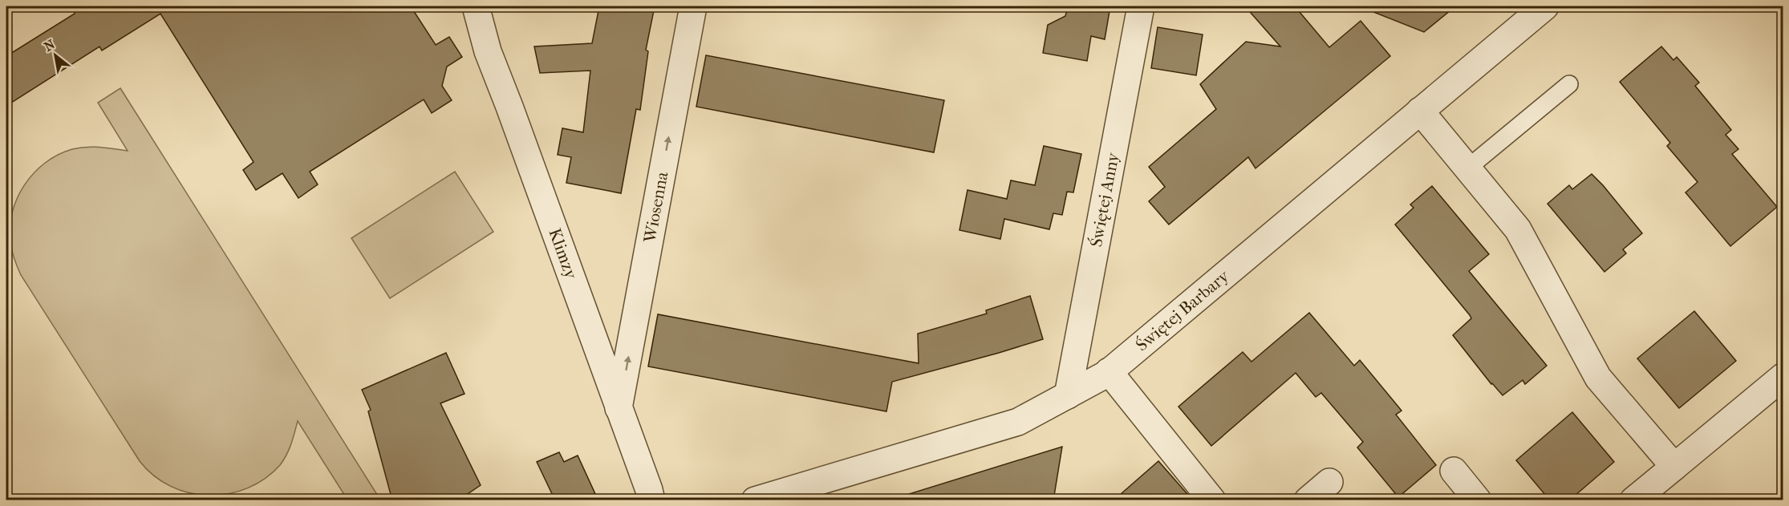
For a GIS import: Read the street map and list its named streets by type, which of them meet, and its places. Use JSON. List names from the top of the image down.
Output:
{
  "streets": {
    "street": [
      "Świętej Anny",
      "Wiosenna",
      "Klimzy",
      "Świętej Barbary"
    ]
  },
  "crossings": [
    ["Świętej Anny", "Świętej Barbary"],
    ["Wiosenna", "Klimzy"]
  ],
  "one_way": ["Wiosenna"],
  "north": "top left"
}
